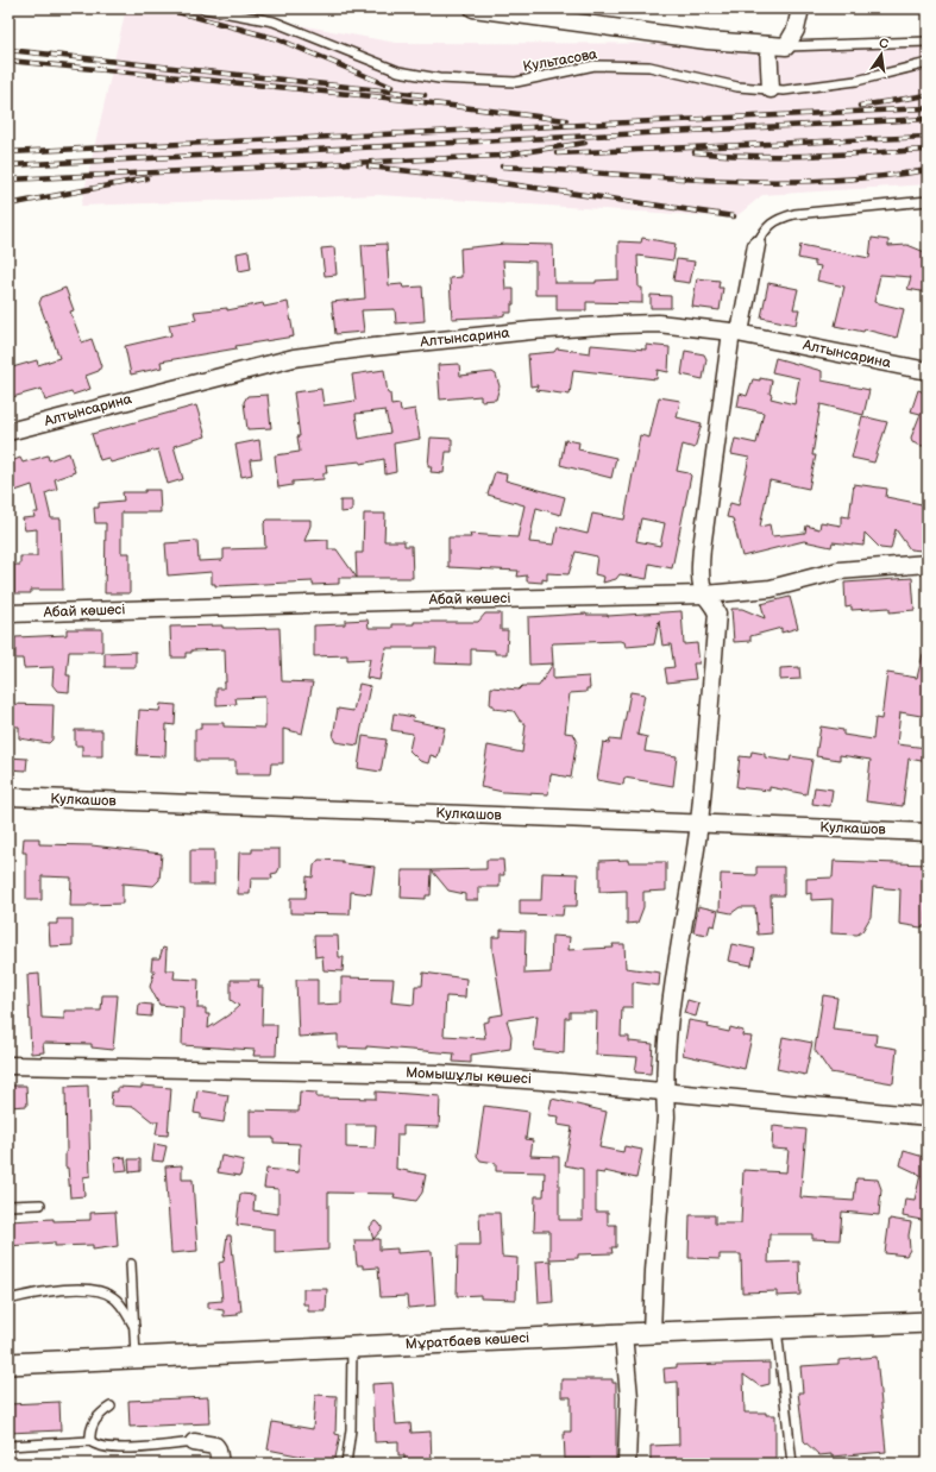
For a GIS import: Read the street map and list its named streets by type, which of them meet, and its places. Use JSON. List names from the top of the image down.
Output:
{
  "streets": {
    "street": [
      "Алтынсарина",
      "Абай көшесі",
      "Кулкашов",
      "Момышұлы көшесі",
      "Мұратбаев көшесі"
    ],
    "lane": ["Культасова"]
  },
  "north": "top"
}
